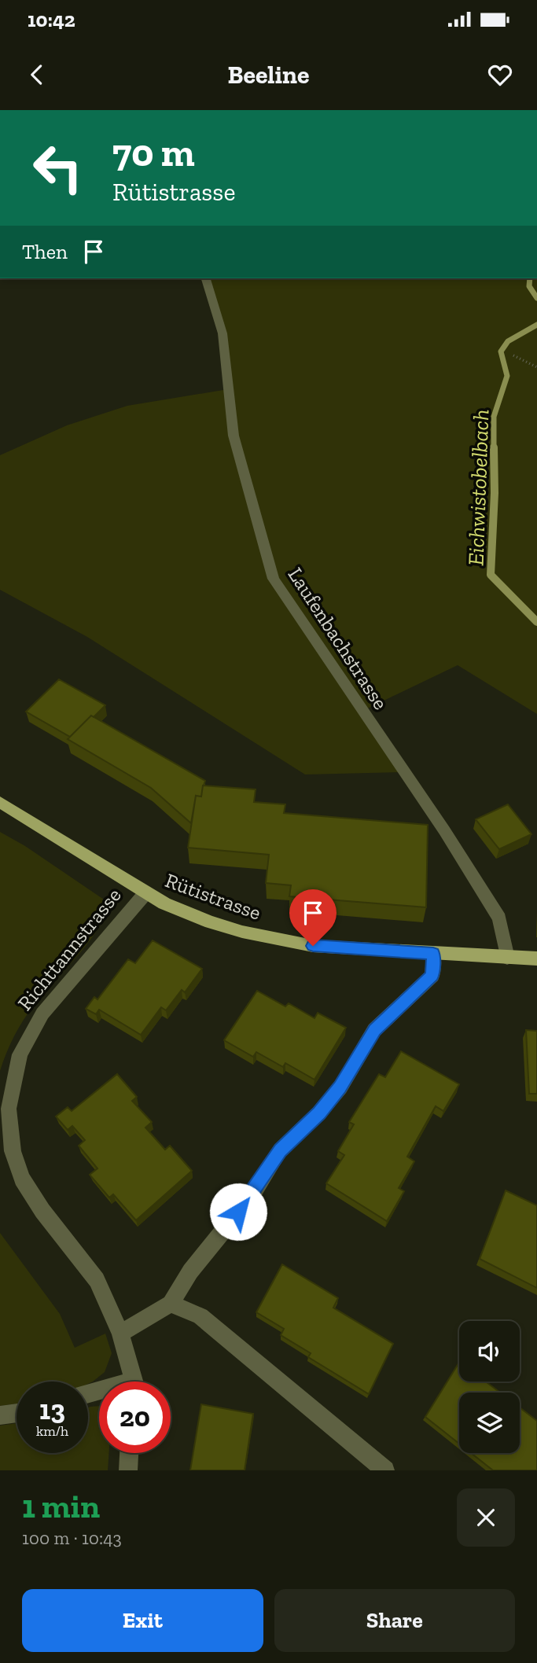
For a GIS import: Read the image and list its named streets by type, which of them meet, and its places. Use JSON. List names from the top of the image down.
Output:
{
  "streets": {
    "main road": ["Rütistrasse"],
    "street": ["Laufenbachstrasse", "Richttannstrasse"]
  },
  "crossings": [
    ["Laufenbachstrasse", "Rütistrasse"],
    ["Rütistrasse", "Richttannstrasse"]
  ],
  "water": ["Eichwistobelbach"],
  "page": {
    "status": "10:42",
    "header": "Beeline",
    "turn": ["70 m", "Rütistrasse"],
    "then": "Then",
    "speed": "13 km/h",
    "limit": "20",
    "heading": ["1 min", "100 m · 10:43"],
    "buttons": ["Exit", "Share"]
  }
}
